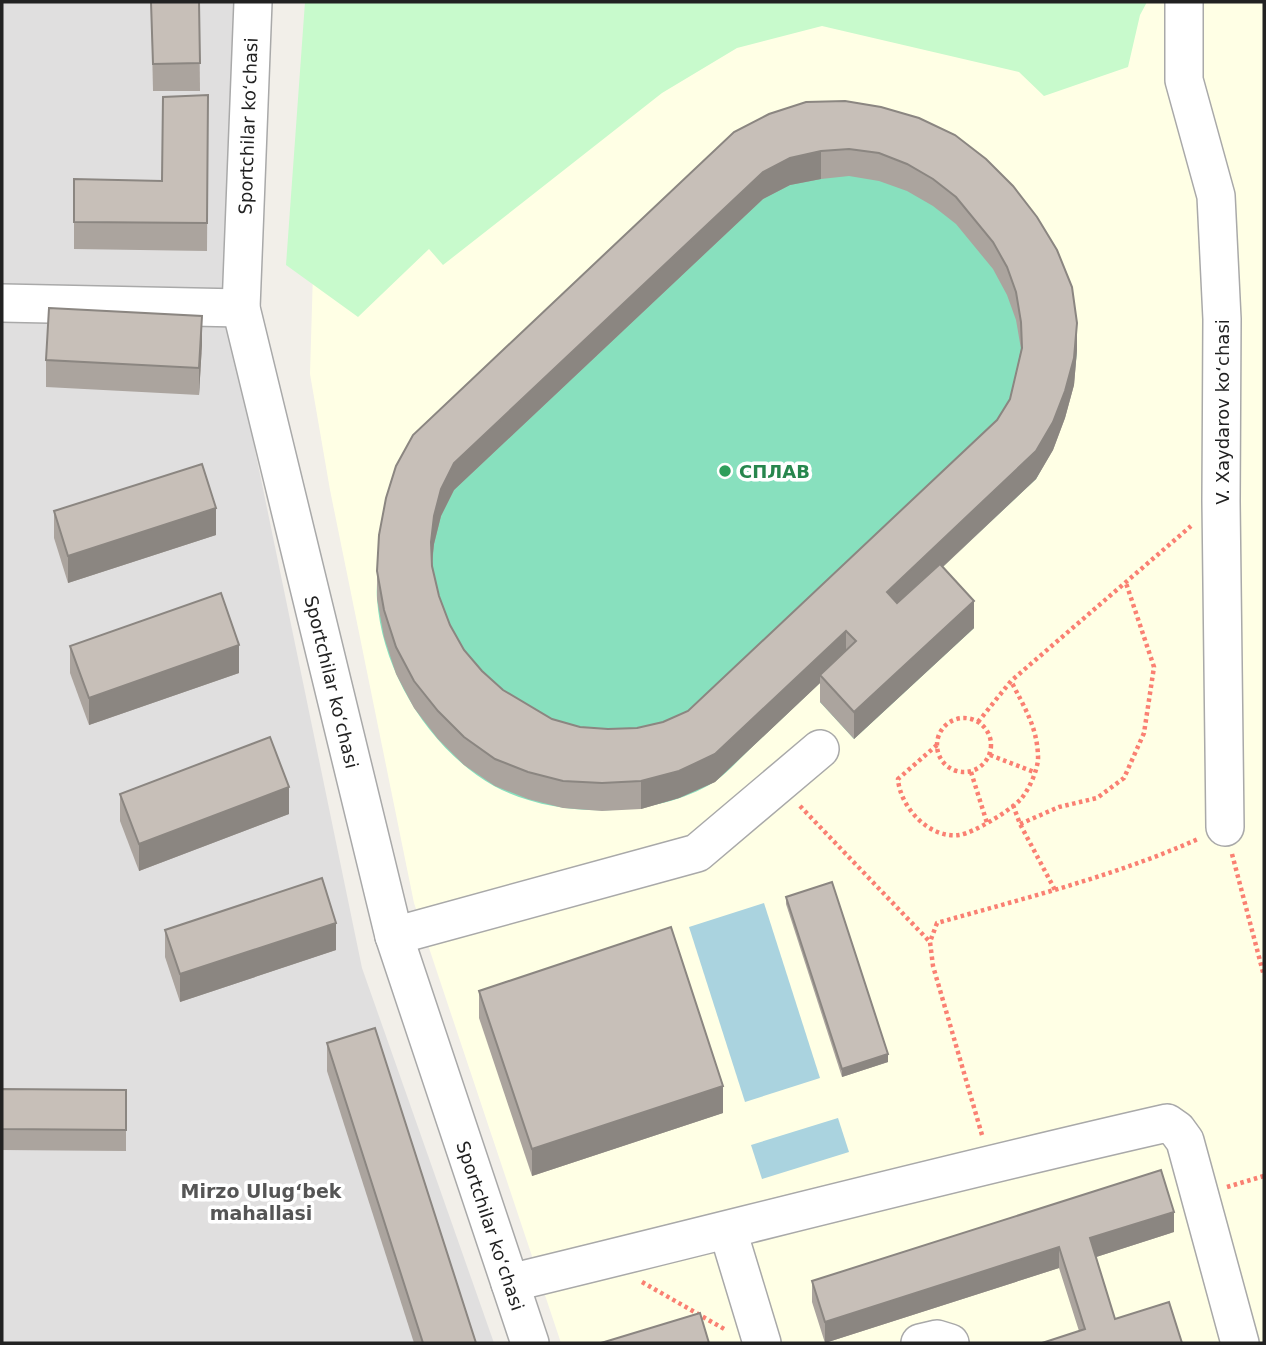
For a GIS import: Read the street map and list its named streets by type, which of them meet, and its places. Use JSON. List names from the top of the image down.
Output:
{
  "streets": {
    "street": ["Sportchilar ko‘chasi", "V. Xaydarov ko‘chasi"]
  },
  "districts": ["Mirzo Ulugʻbek mahallasi"],
  "places": ["СПЛАВ"]
}
